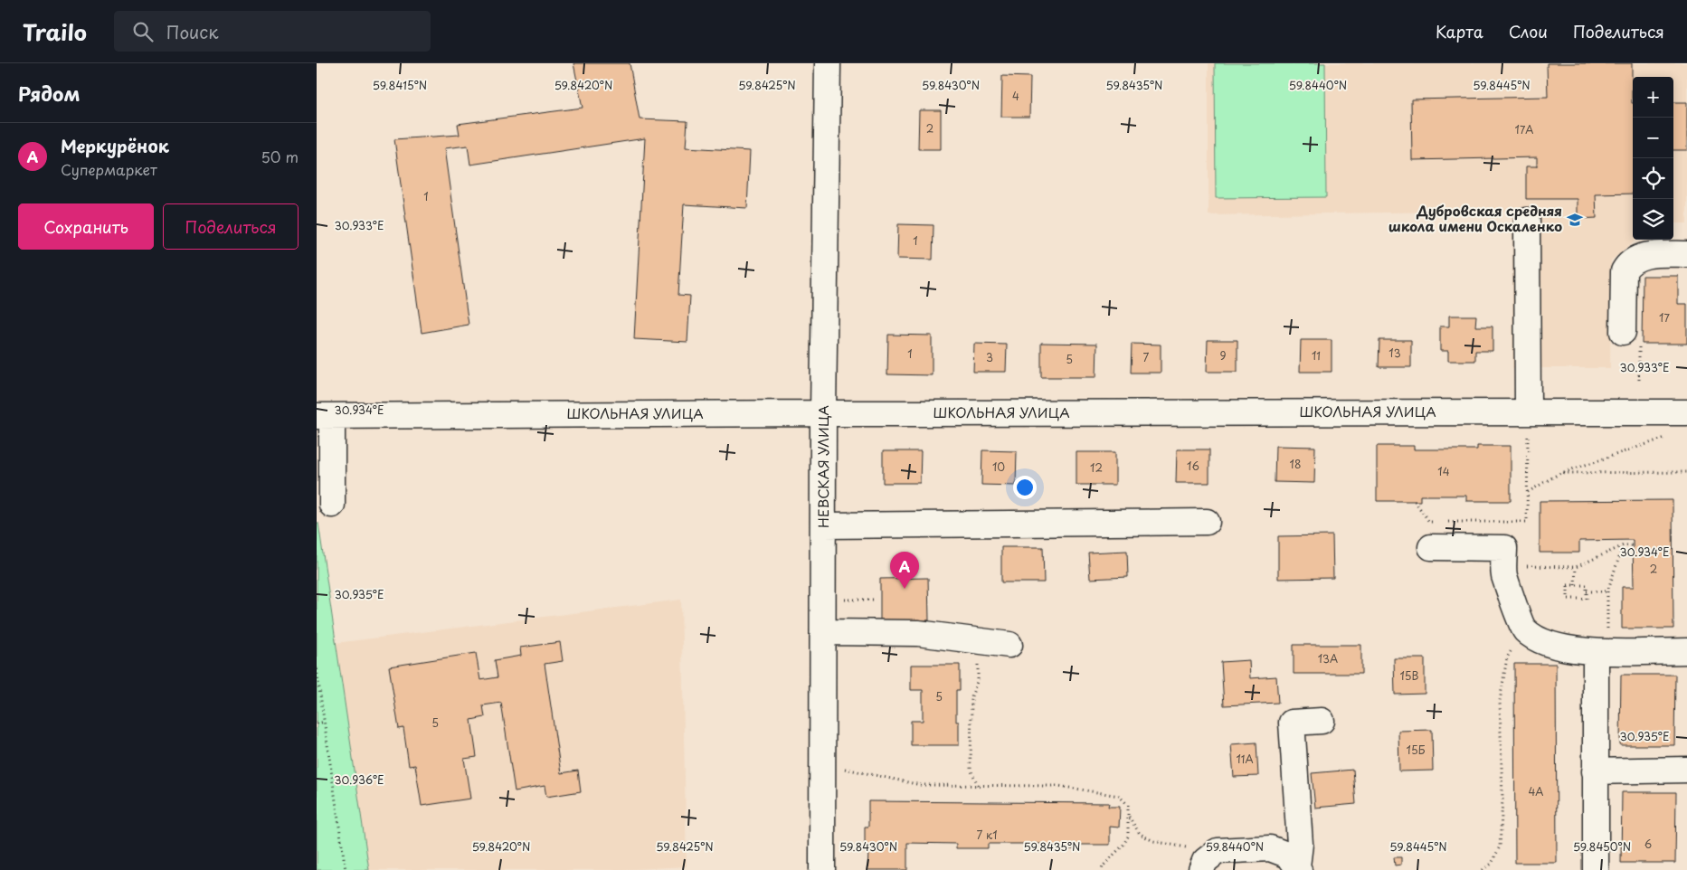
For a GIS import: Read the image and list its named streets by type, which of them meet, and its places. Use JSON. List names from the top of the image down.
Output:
{
  "streets": {
    "street": ["ШКОЛЬНАЯ УЛИЦА", "НЕВСКАЯ УЛИЦА"]
  },
  "crossings": [
    ["ШКОЛЬНАЯ УЛИЦА", "НЕВСКАЯ УЛИЦА"]
  ],
  "places": {
    "school or university": ["Дубровская средняя школа имени Оскаленко"]
  },
  "house_numbers": [
    "4",
    "2",
    "17А",
    "1",
    "1",
    "17",
    "13",
    "1",
    "9",
    "11",
    "3",
    "7",
    "5",
    "18",
    "16",
    "10",
    "12",
    "14",
    "2",
    "13А",
    "15В",
    "5",
    "5",
    "15Б",
    "11А",
    "4А",
    "7 к1",
    "6"
  ],
  "page": {
    "header": "Trailo",
    "search": "Поиск",
    "nav": ["Карта", "Слои", "Поделиться"],
    "heading": "Рядом",
    "map_buttons": ["+", "−"],
    "list": [
      {
        "mark": "A",
        "name": "Меркурёнок",
        "note": "Супермаркет",
        "value": "50 m"
      }
    ],
    "buttons": ["Сохранить", "Поделиться"],
    "pins": "A"
  },
  "coordinates": [
    "59.8415°N",
    "59.8420°N",
    "59.8425°N",
    "59.8430°N",
    "59.8435°N",
    "59.8440°N",
    "59.8445°N",
    "30.933°E",
    "30.934°E",
    "30.935°E",
    "30.936°E",
    "59.8450°N"
  ]
}
